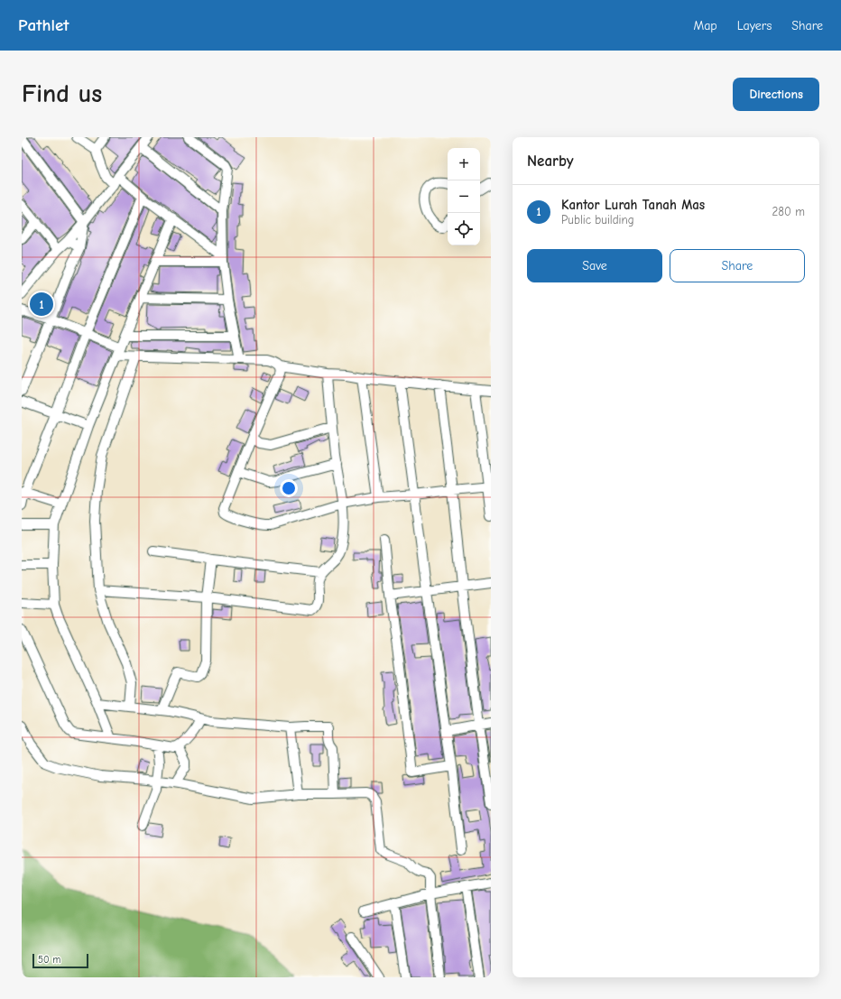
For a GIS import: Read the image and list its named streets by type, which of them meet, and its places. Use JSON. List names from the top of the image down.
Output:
{
  "scale_bar": "50 m",
  "page": {
    "header": "Pathlet",
    "nav": ["Map", "Layers", "Share"],
    "buttons": [
      "Directions",
      ["Save", "Share"]
    ],
    "title": "Find us",
    "heading": "Nearby",
    "map_buttons": ["+", "−"],
    "list": [
      {
        "mark": "1",
        "name": "Kantor Lurah Tanah Mas",
        "note": "Public building",
        "value": "280 m"
      }
    ],
    "pins": "1",
    "scale": "50 m"
  }
}
